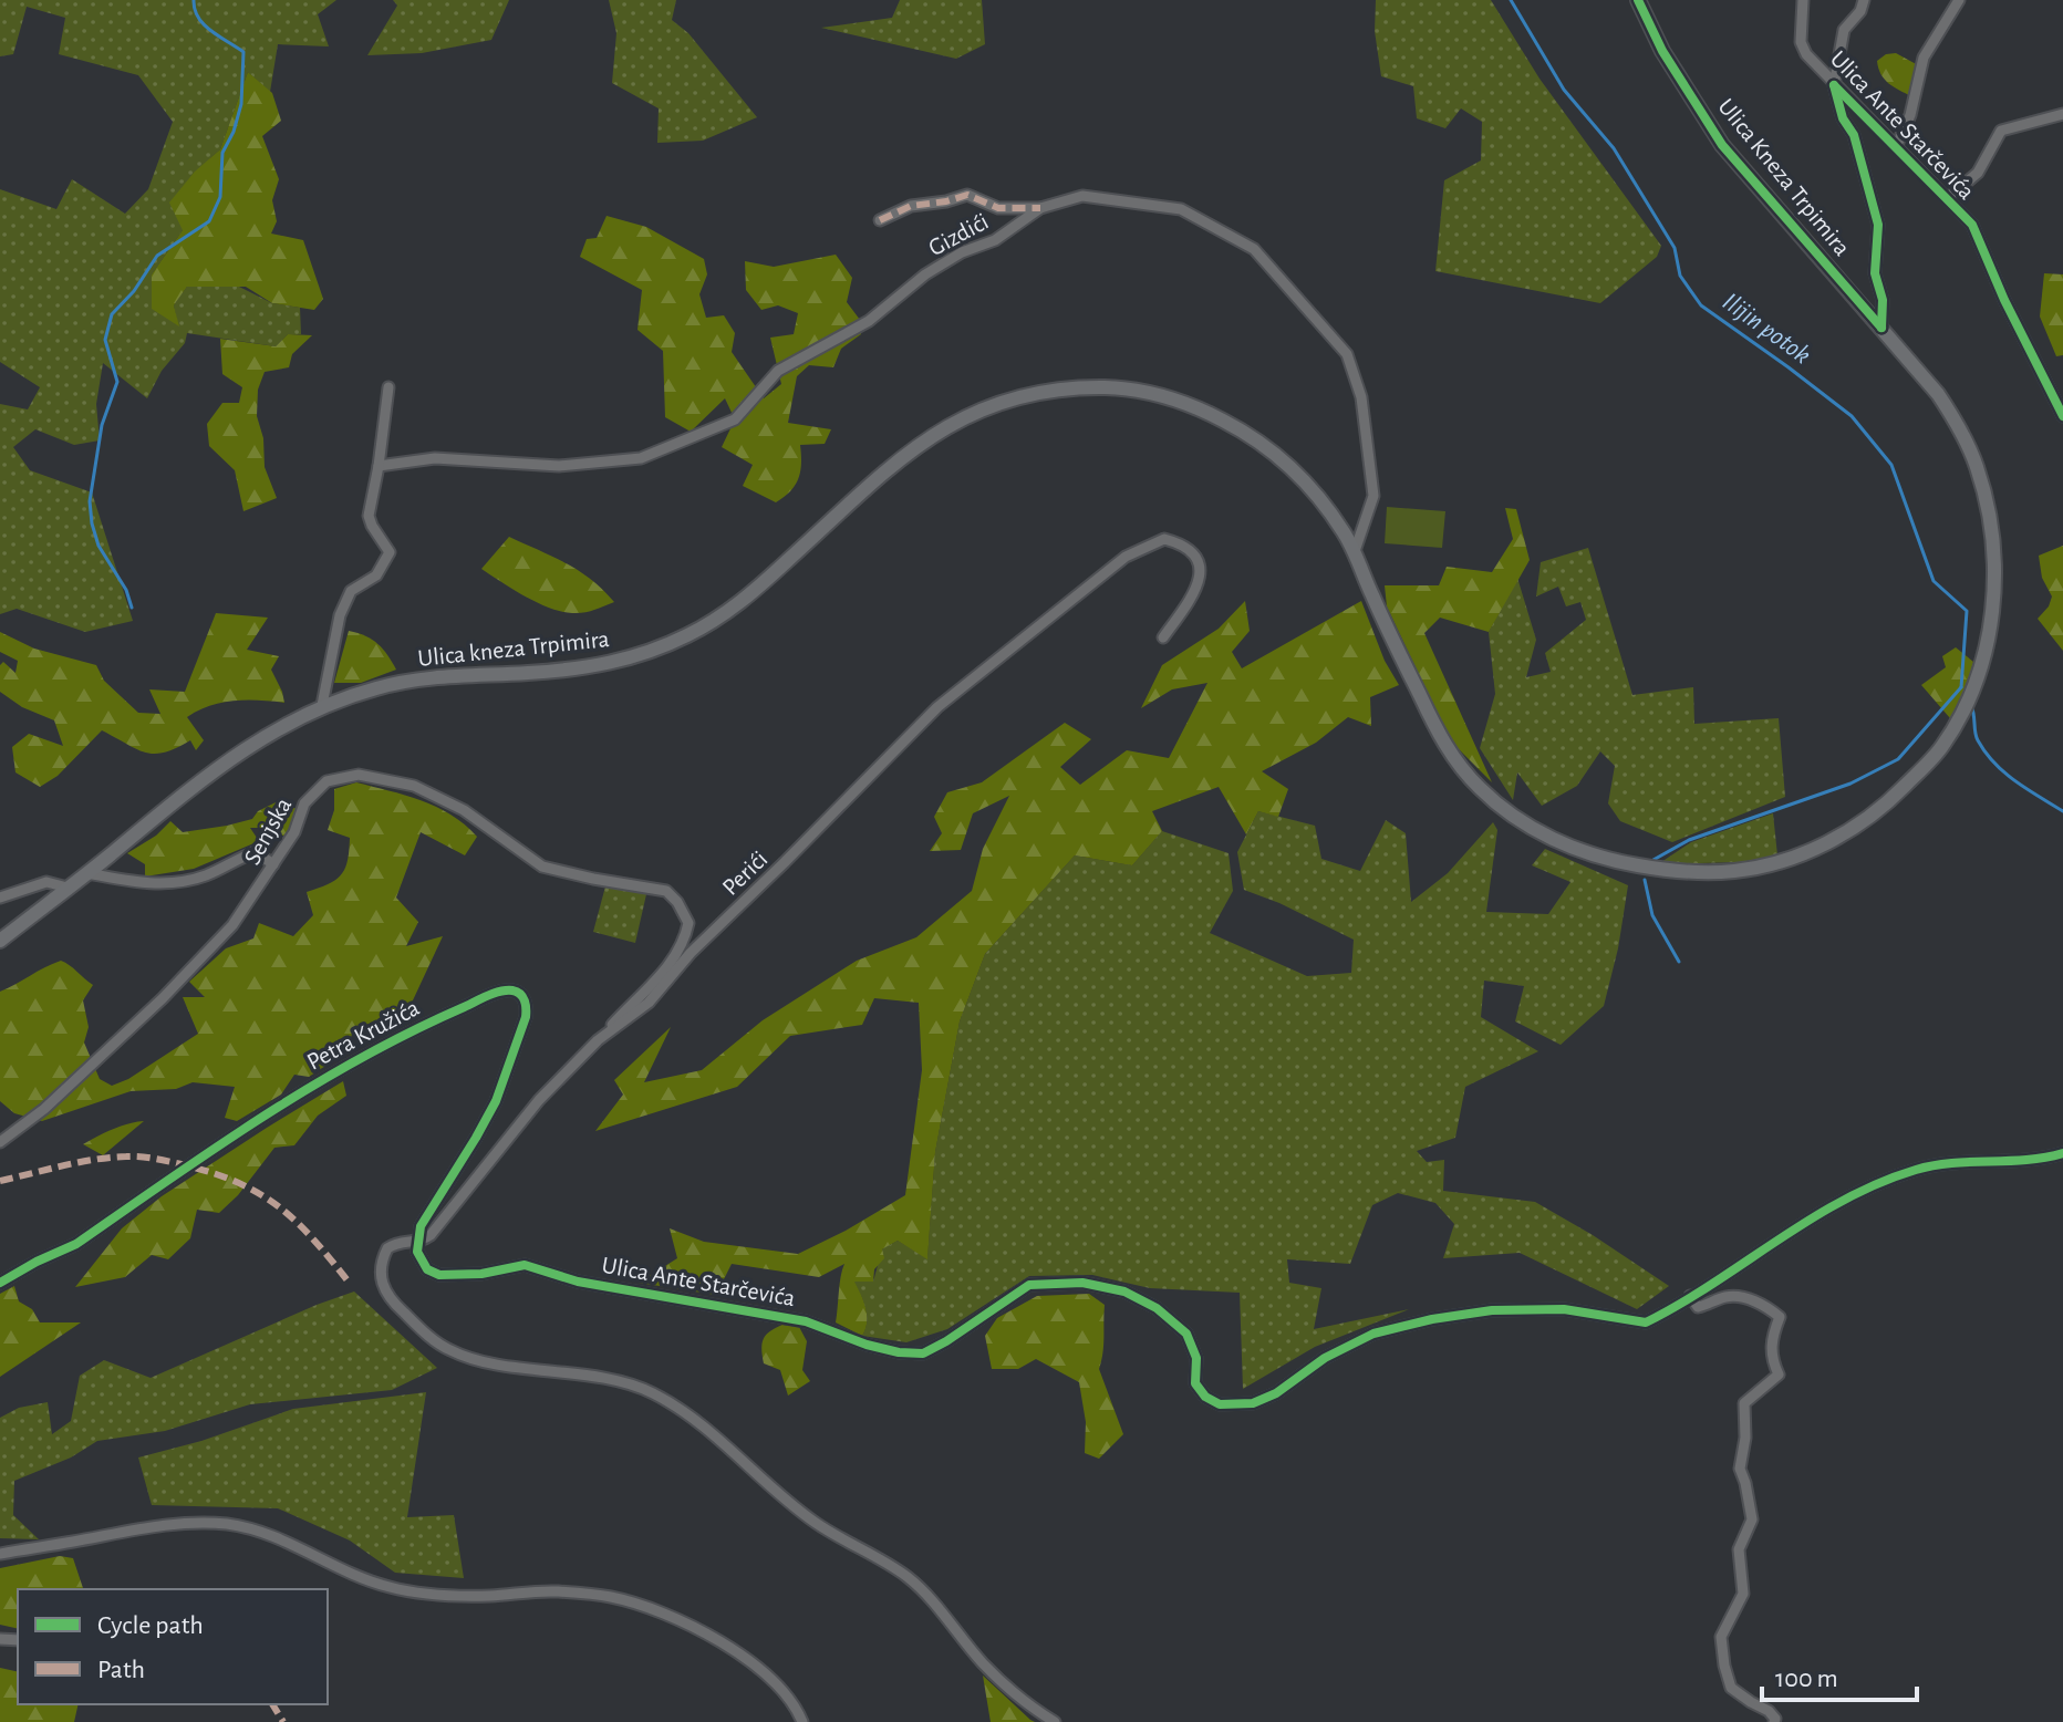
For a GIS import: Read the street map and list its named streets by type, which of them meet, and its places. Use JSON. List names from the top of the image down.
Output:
{
  "streets": {
    "main road": ["Ulica Kneza Trpimira", "Ulica kneza Trpimira"],
    "street": [
      "Ulica Ante Starčevića",
      "Gizdići",
      "Senjska",
      "Perići",
      "Petra Kružića"
    ]
  },
  "crossings": [
    ["Ulica Ante Starčevića", "Perići"],
    ["Ulica Ante Starčevića", "Petra Kružića"],
    ["Ulica Kneza Trpimira", "Gizdići"],
    ["Ulica Kneza Trpimira", "Ulica kneza Trpimira"],
    ["Senjska", "Perići"],
    ["Perići", "Petra Kružića"]
  ],
  "water": ["Ilijin potok"],
  "legend": ["Cycle path", "Path"],
  "scale_bar": "100 m"
}
